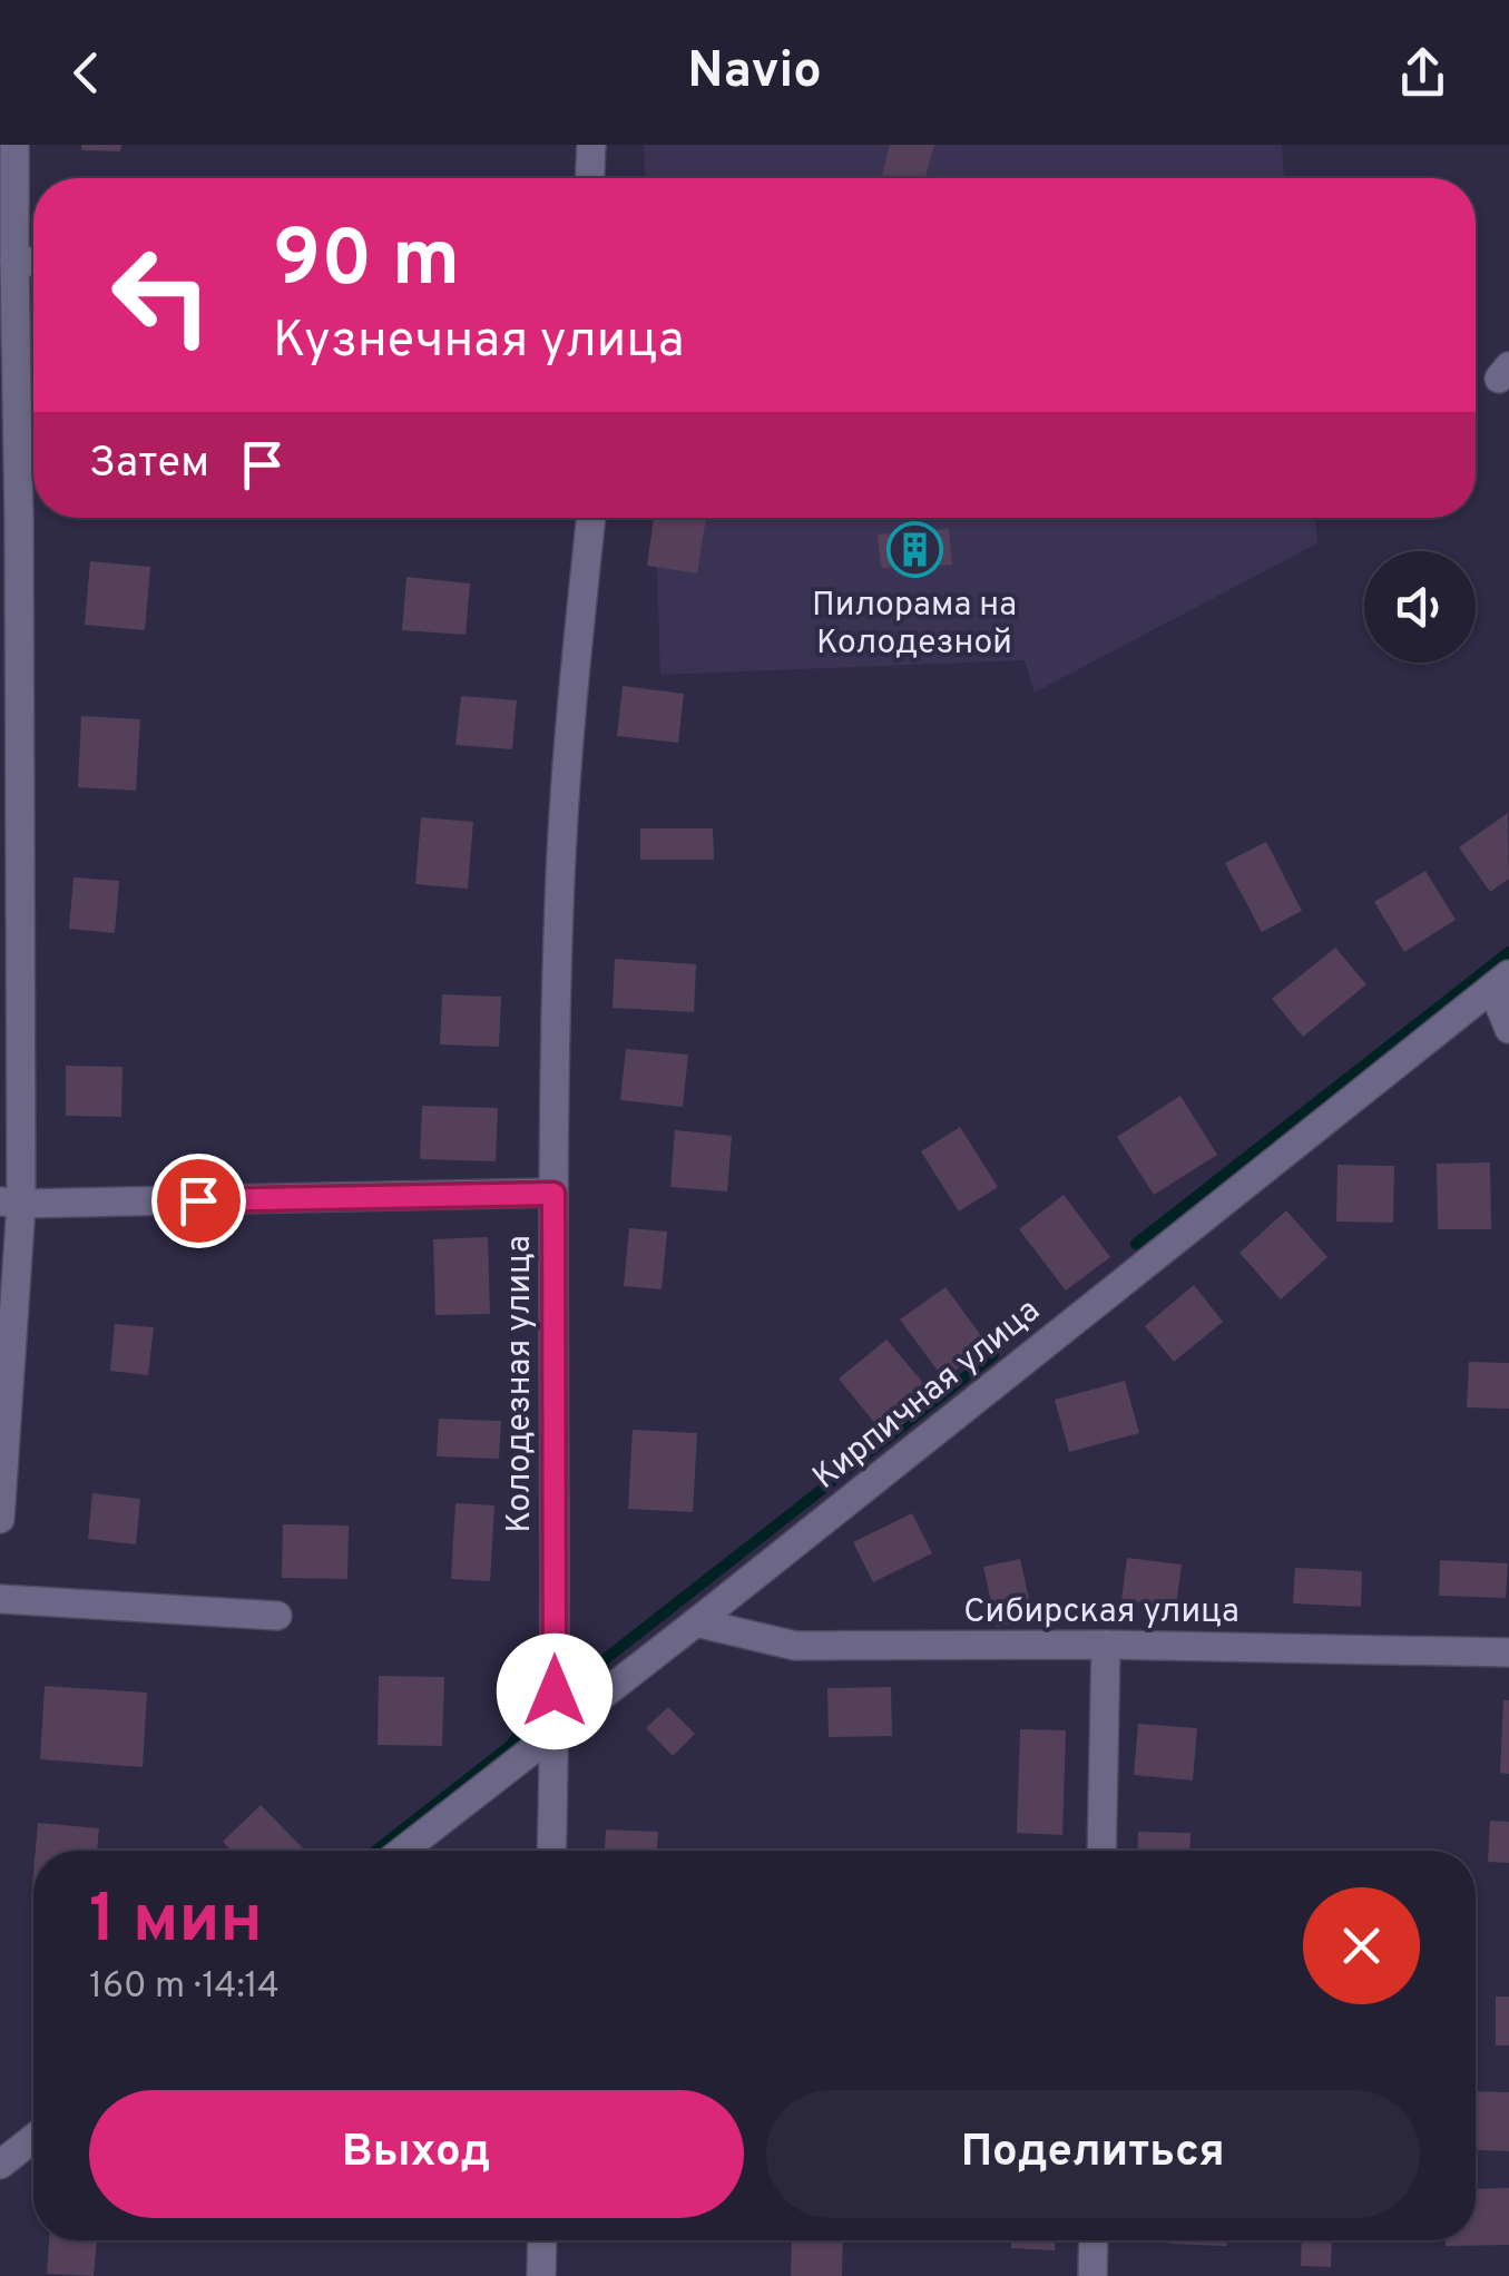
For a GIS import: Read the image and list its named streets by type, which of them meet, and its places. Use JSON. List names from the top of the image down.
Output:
{
  "streets": {
    "street": ["Колодезная улица", "Кирпичная улица", "Сибирская улица"]
  },
  "crossings": [
    ["Колодезная улица", "Кирпичная улица"],
    ["Кирпичная улица", "Сибирская улица"]
  ],
  "places": {
    "building": ["Пилорама на Колодезной"]
  },
  "page": {
    "header": "Navio",
    "turn": ["90 m", "Кузнечная улица"],
    "then": "Затем",
    "heading": ["1 мин", "160 m · 14:14"],
    "buttons": ["Выход", "Поделиться"]
  }
}
